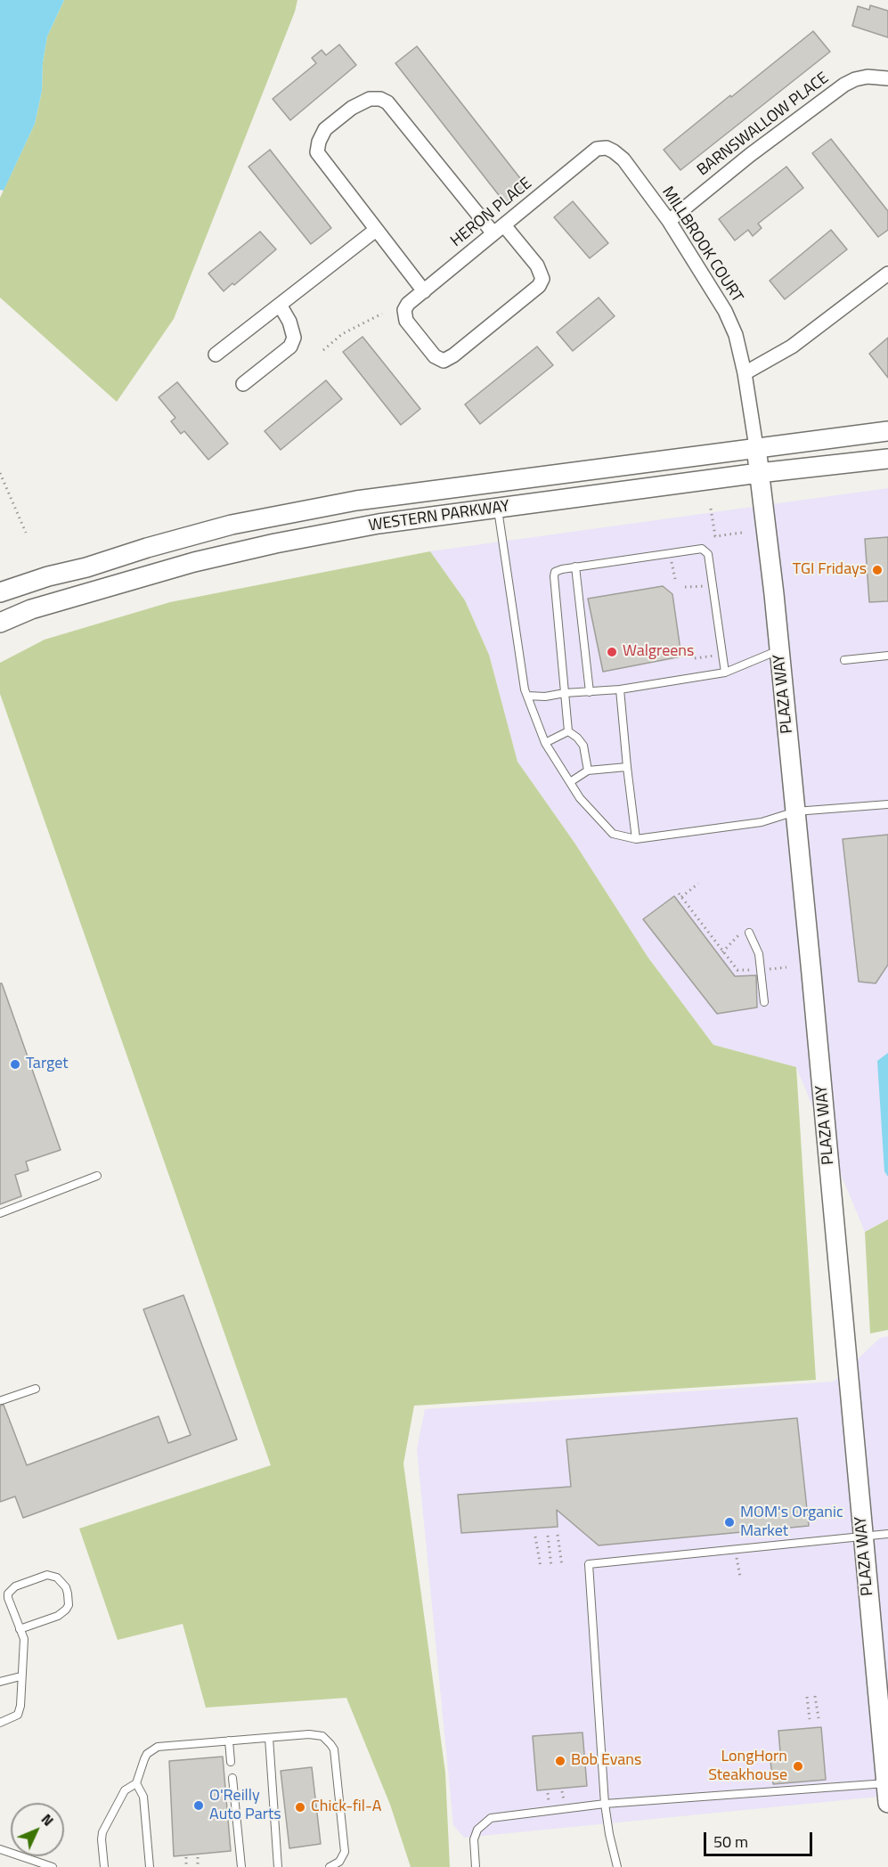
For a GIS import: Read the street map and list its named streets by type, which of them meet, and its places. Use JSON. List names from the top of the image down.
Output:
{
  "streets": {
    "main road": ["WESTERN PARKWAY", "PLAZA WAY"],
    "street": ["BARNSWALLOW PLACE", "HERON PLACE", "MILLBROOK COURT"]
  },
  "crossings": [
    ["BARNSWALLOW PLACE", "MILLBROOK COURT"],
    ["HERON PLACE", "MILLBROOK COURT"],
    ["MILLBROOK COURT", "WESTERN PARKWAY"],
    ["MILLBROOK COURT", "PLAZA WAY"],
    ["WESTERN PARKWAY", "PLAZA WAY"]
  ],
  "places": [
    "TGI Fridays",
    "Walgreens",
    "Target",
    "MOM's Organic Market",
    "Bob Evans",
    "LongHorn Steakhouse",
    "O'Reilly Auto Parts",
    "Chick-fil-A"
  ],
  "scale_bar": "50 m",
  "north": "top right"
}
